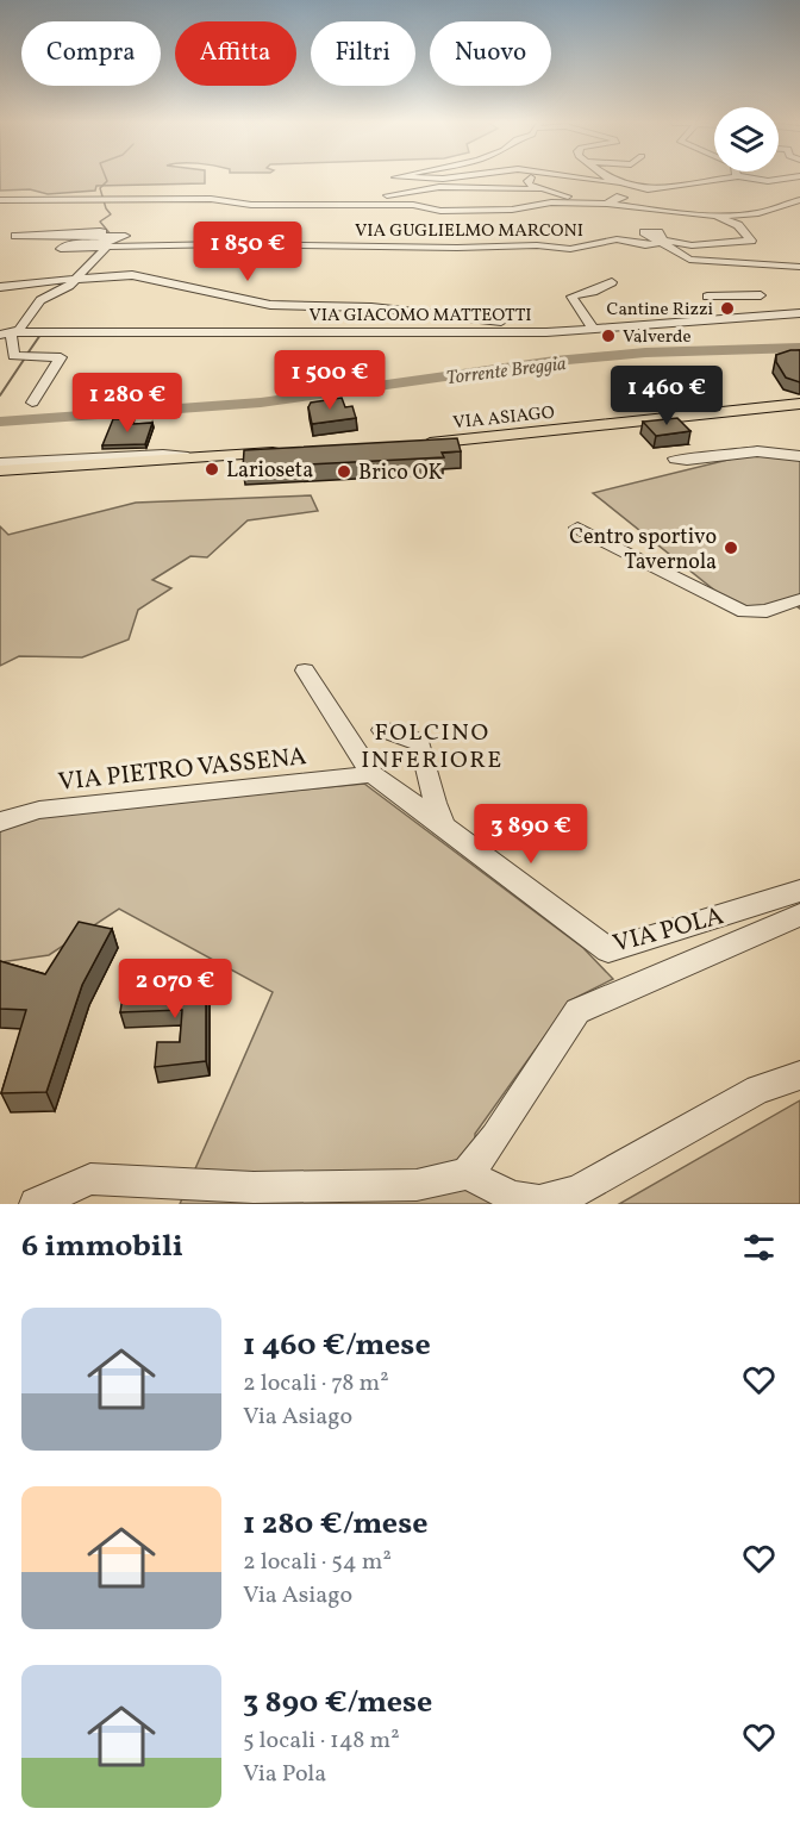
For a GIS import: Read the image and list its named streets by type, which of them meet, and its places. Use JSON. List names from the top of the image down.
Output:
{
  "streets": {
    "main road": ["VIA ASIAGO"],
    "street": [
      "VIA GUGLIELMO MARCONI",
      "VIA GIACOMO MATTEOTTI",
      "VIA PIETRO VASSENA",
      "VIA POLA"
    ]
  },
  "crossings": [
    ["VIA PIETRO VASSENA", "VIA POLA"]
  ],
  "districts": ["FOLCINO INFERIORE"],
  "water": ["Torrente Breggia"],
  "places": [
    "Cantine Rizzi",
    "Valverde",
    "Larioseta",
    "Brico OK",
    "Centro sportivo Tavernola"
  ],
  "page": {
    "chip": [
      "Compra",
      "Affitta",
      "Filtri",
      "Nuovo"
    ],
    "price": [
      "1 850 €",
      "1 500 €",
      "1 460 €",
      "1 280 €",
      "3 890 €",
      "2 070 €"
    ],
    "heading": "6 immobili",
    "list": [
      {
        "name": "1 460 €/mese",
        "note": "2 locali · 78 m² · Via Asiago"
      },
      {
        "name": "1 280 €/mese",
        "note": "2 locali · 54 m² · Via Asiago"
      },
      {
        "name": "3 890 €/mese",
        "note": "5 locali · 148 m² · Via Pola"
      }
    ]
  }
}
